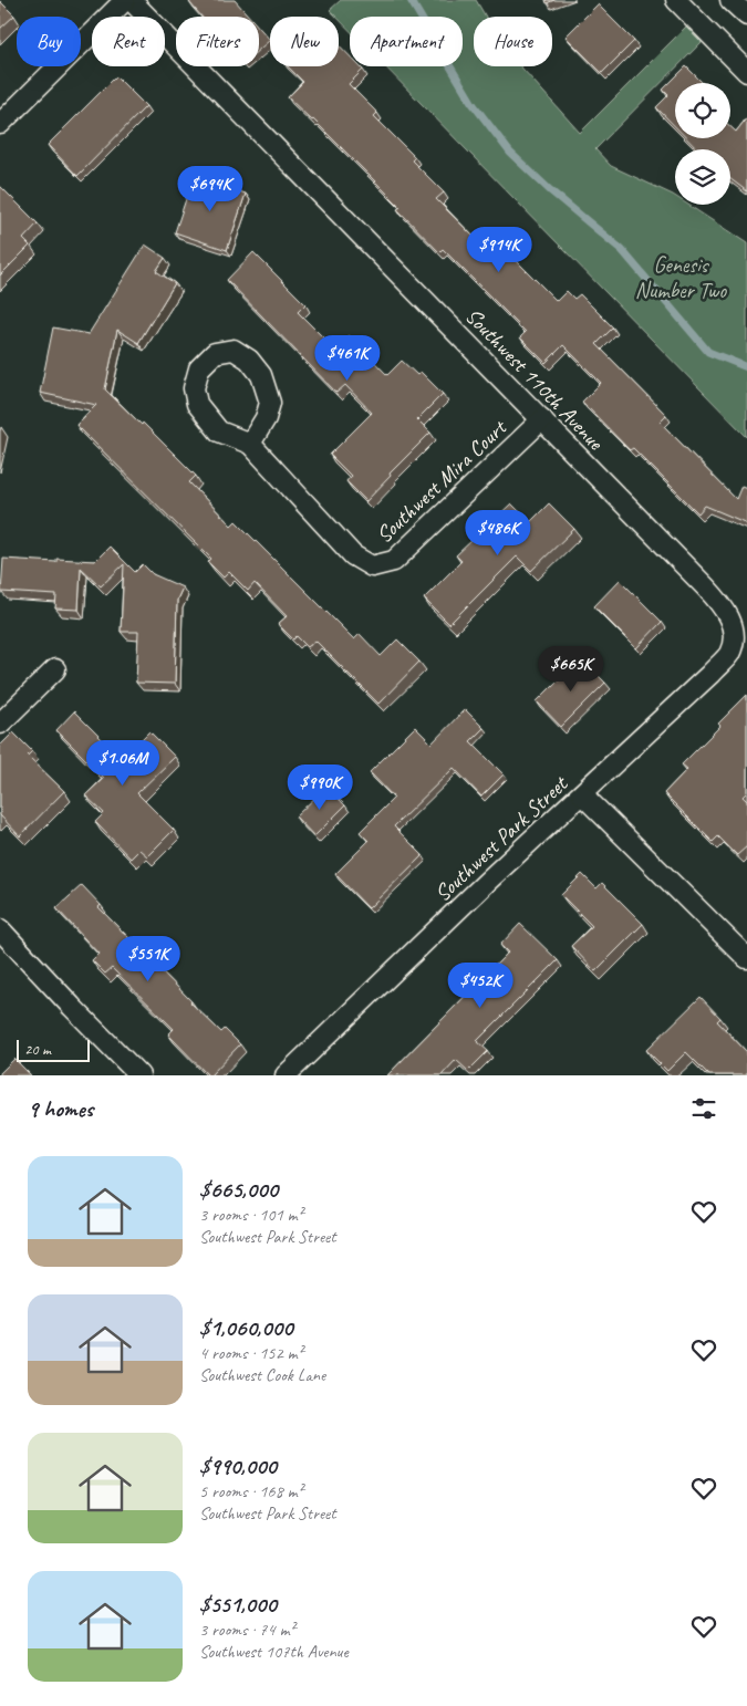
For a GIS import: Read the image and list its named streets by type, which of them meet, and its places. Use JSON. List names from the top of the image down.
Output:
{
  "streets": {
    "street": ["Southwest 110th Avenue", "Southwest Mira Court", "Southwest Park Street"]
  },
  "crossings": [
    ["Southwest 110th Avenue", "Southwest Mira Court"],
    ["Southwest 110th Avenue", "Southwest Park Street"]
  ],
  "parks": ["Genesis Number Two"],
  "scale_bar": "20 m",
  "page": {
    "chip": [
      "Buy",
      "Rent",
      "Filters",
      "New",
      "Apartment",
      "House"
    ],
    "price": [
      "$694K",
      "$914K",
      "$461K",
      "$486K",
      "$665K",
      "$1.06M",
      "$990K",
      "$551K",
      "$452K"
    ],
    "scale": "20 m",
    "heading": "9 homes",
    "list": [
      {
        "name": "$665,000",
        "note": "3 rooms · 101 m² · Southwest Park Street"
      },
      {
        "name": "$1,060,000",
        "note": "4 rooms · 152 m² · Southwest Cook Lane"
      },
      {
        "name": "$990,000",
        "note": "5 rooms · 168 m² · Southwest Park Street"
      },
      {
        "name": "$551,000",
        "note": "3 rooms · 74 m² · Southwest 107th Avenue"
      }
    ]
  }
}
